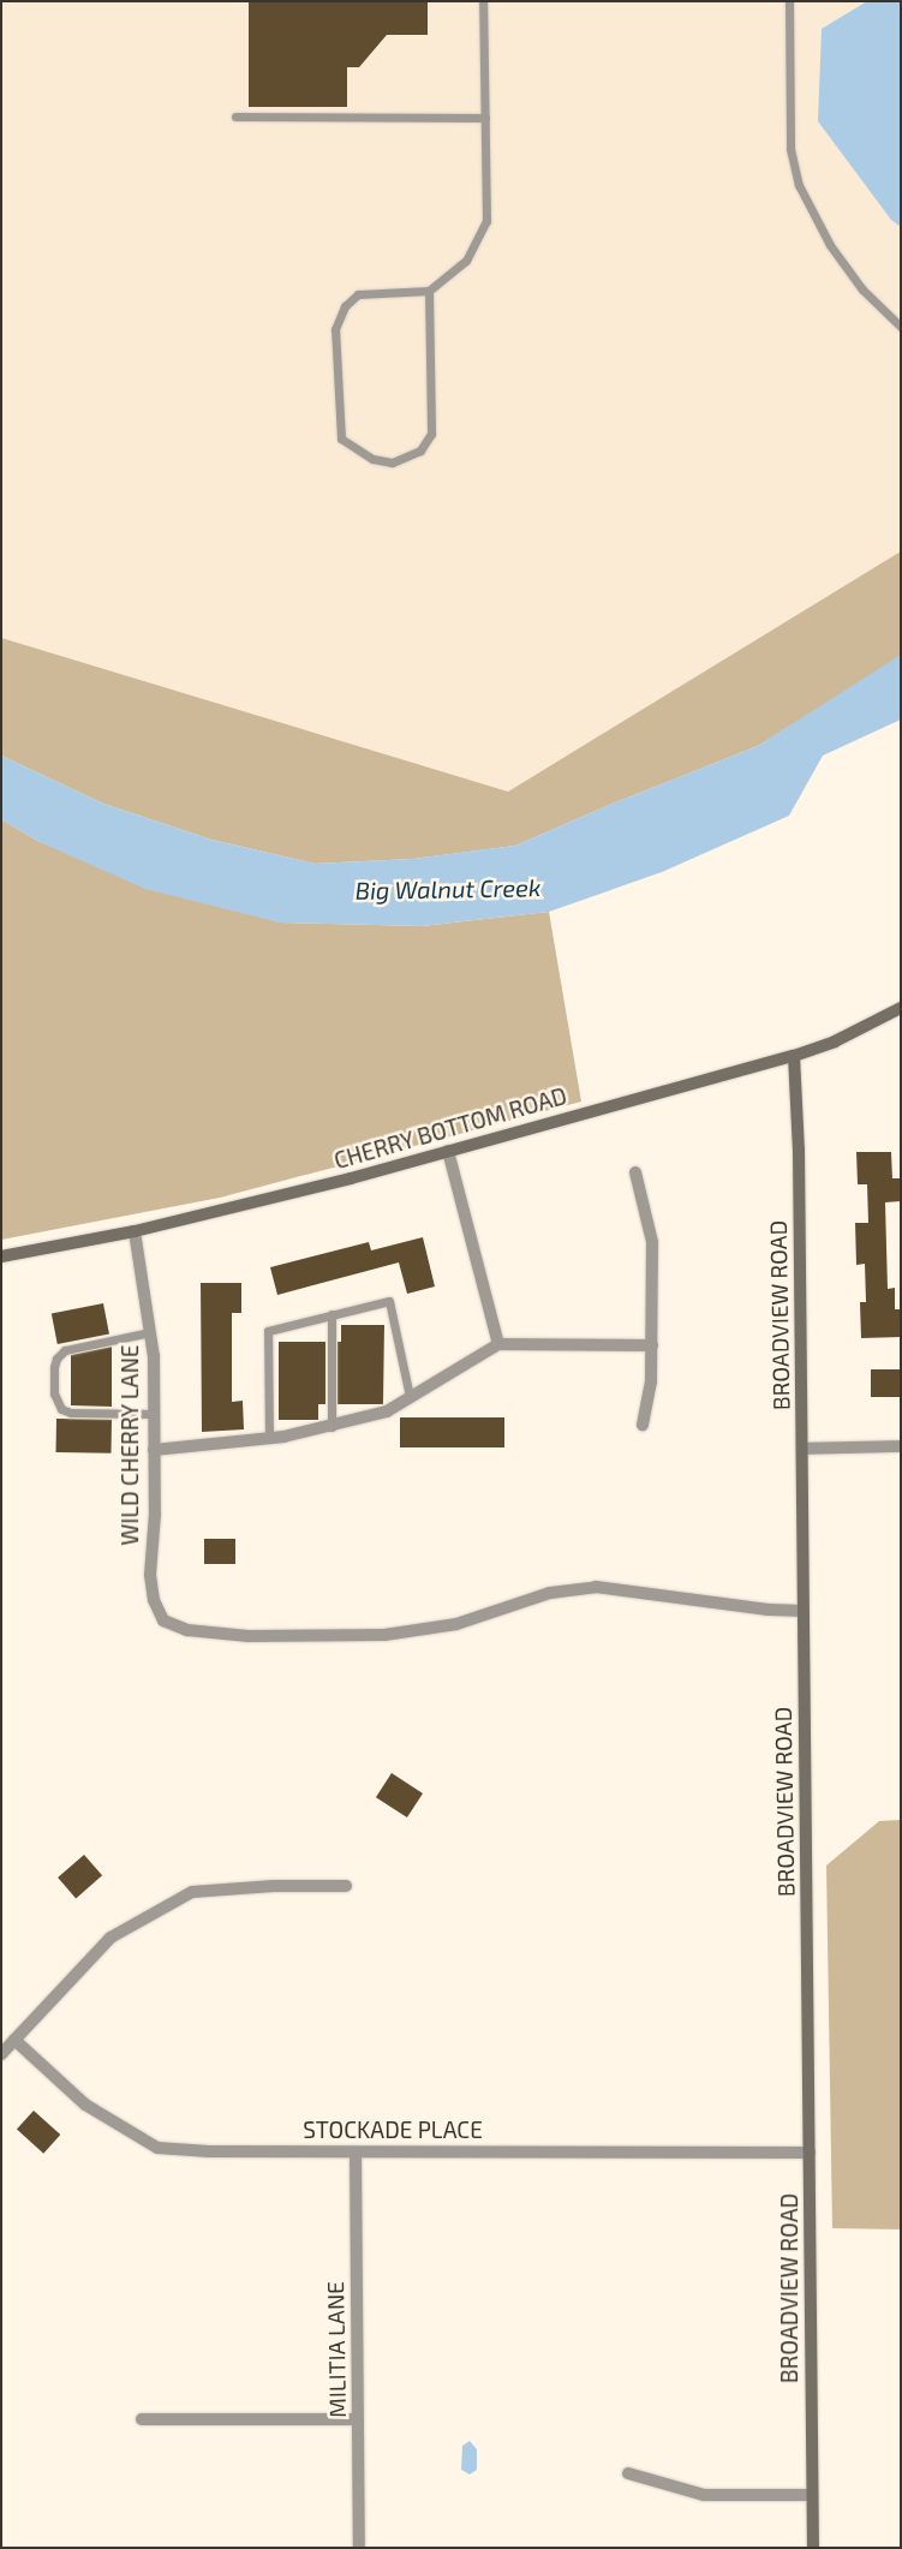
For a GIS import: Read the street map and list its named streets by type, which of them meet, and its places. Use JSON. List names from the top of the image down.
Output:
{
  "streets": {
    "street": [
      "CHERRY BOTTOM ROAD",
      "BROADVIEW ROAD",
      "WILD CHERRY LANE",
      "STOCKADE PLACE",
      "MILITIA LANE"
    ]
  },
  "crossings": [
    ["CHERRY BOTTOM ROAD", "BROADVIEW ROAD"],
    ["CHERRY BOTTOM ROAD", "WILD CHERRY LANE"],
    ["BROADVIEW ROAD", "WILD CHERRY LANE"],
    ["BROADVIEW ROAD", "STOCKADE PLACE"],
    ["STOCKADE PLACE", "MILITIA LANE"]
  ],
  "water": ["Big Walnut Creek"]
}
